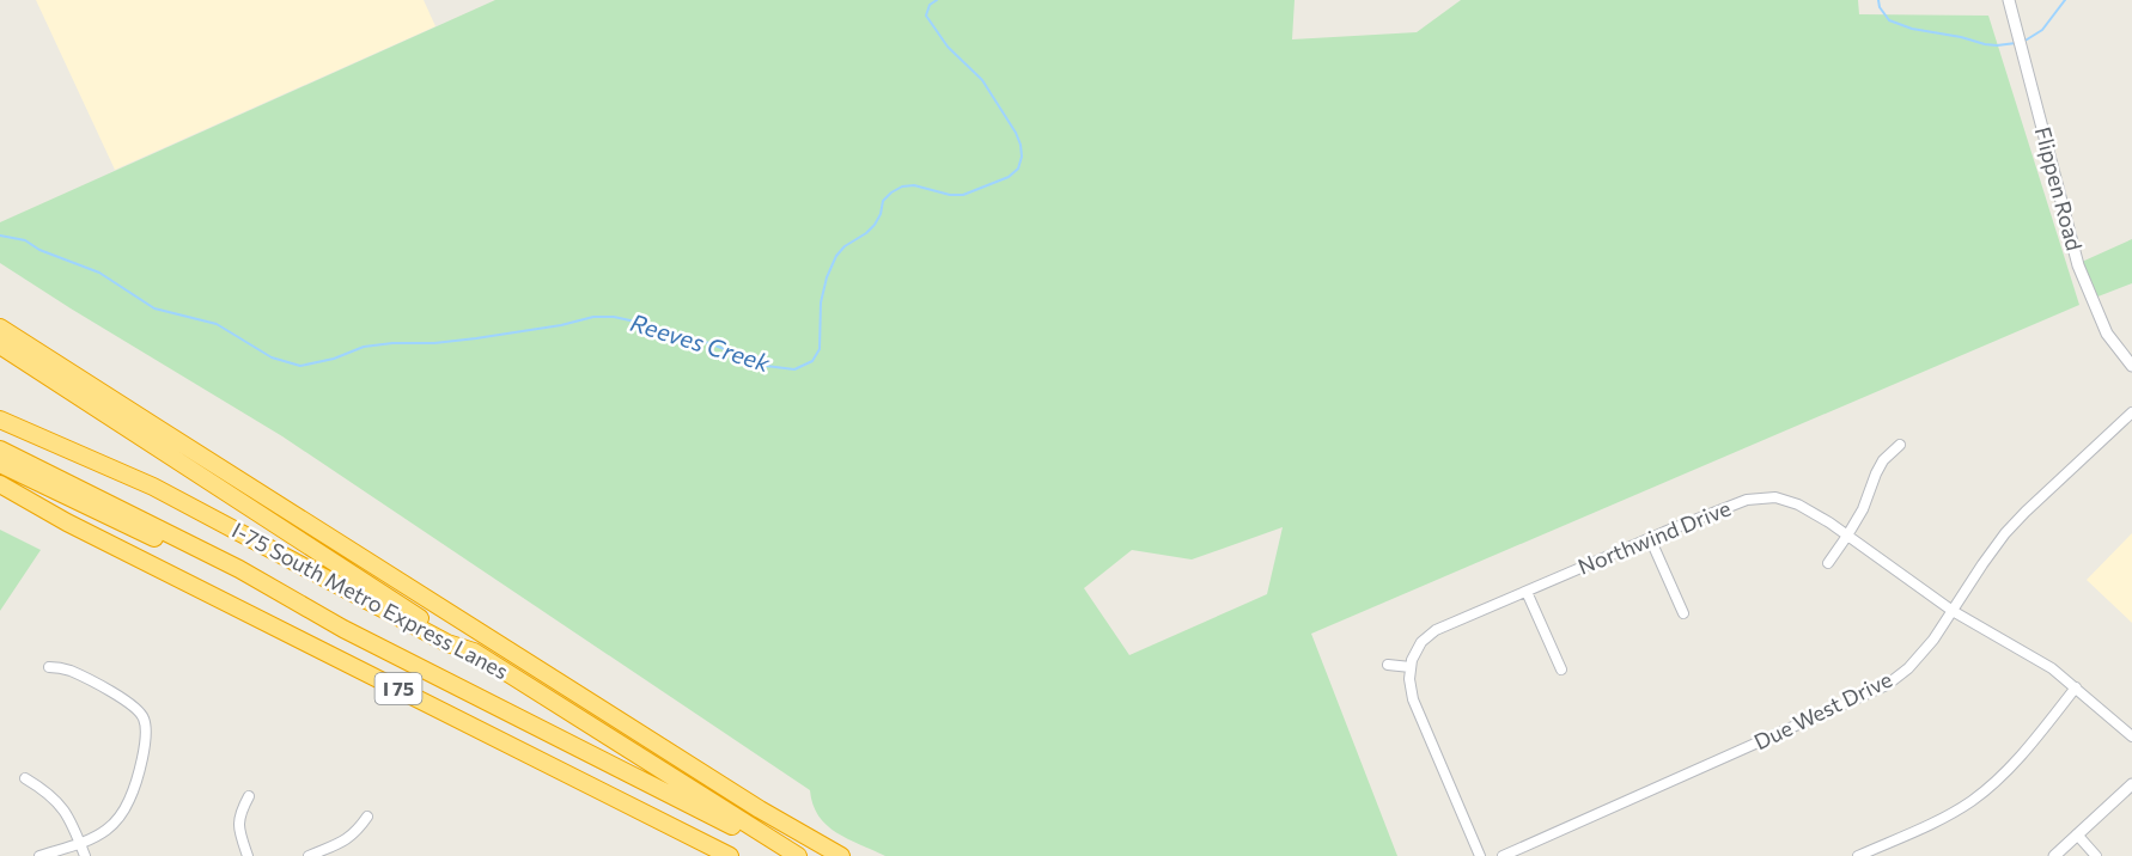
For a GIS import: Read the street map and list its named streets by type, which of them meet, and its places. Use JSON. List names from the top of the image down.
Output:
{
  "streets": {
    "highway": ["I-75 South Metro Express Lanes", "I 75"],
    "street": ["Flippen Road", "Northwind Drive", "Due West Drive"]
  },
  "crossings": [
    ["Northwind Drive", "Due West Drive"]
  ],
  "water": ["Reeves Creek"]
}
